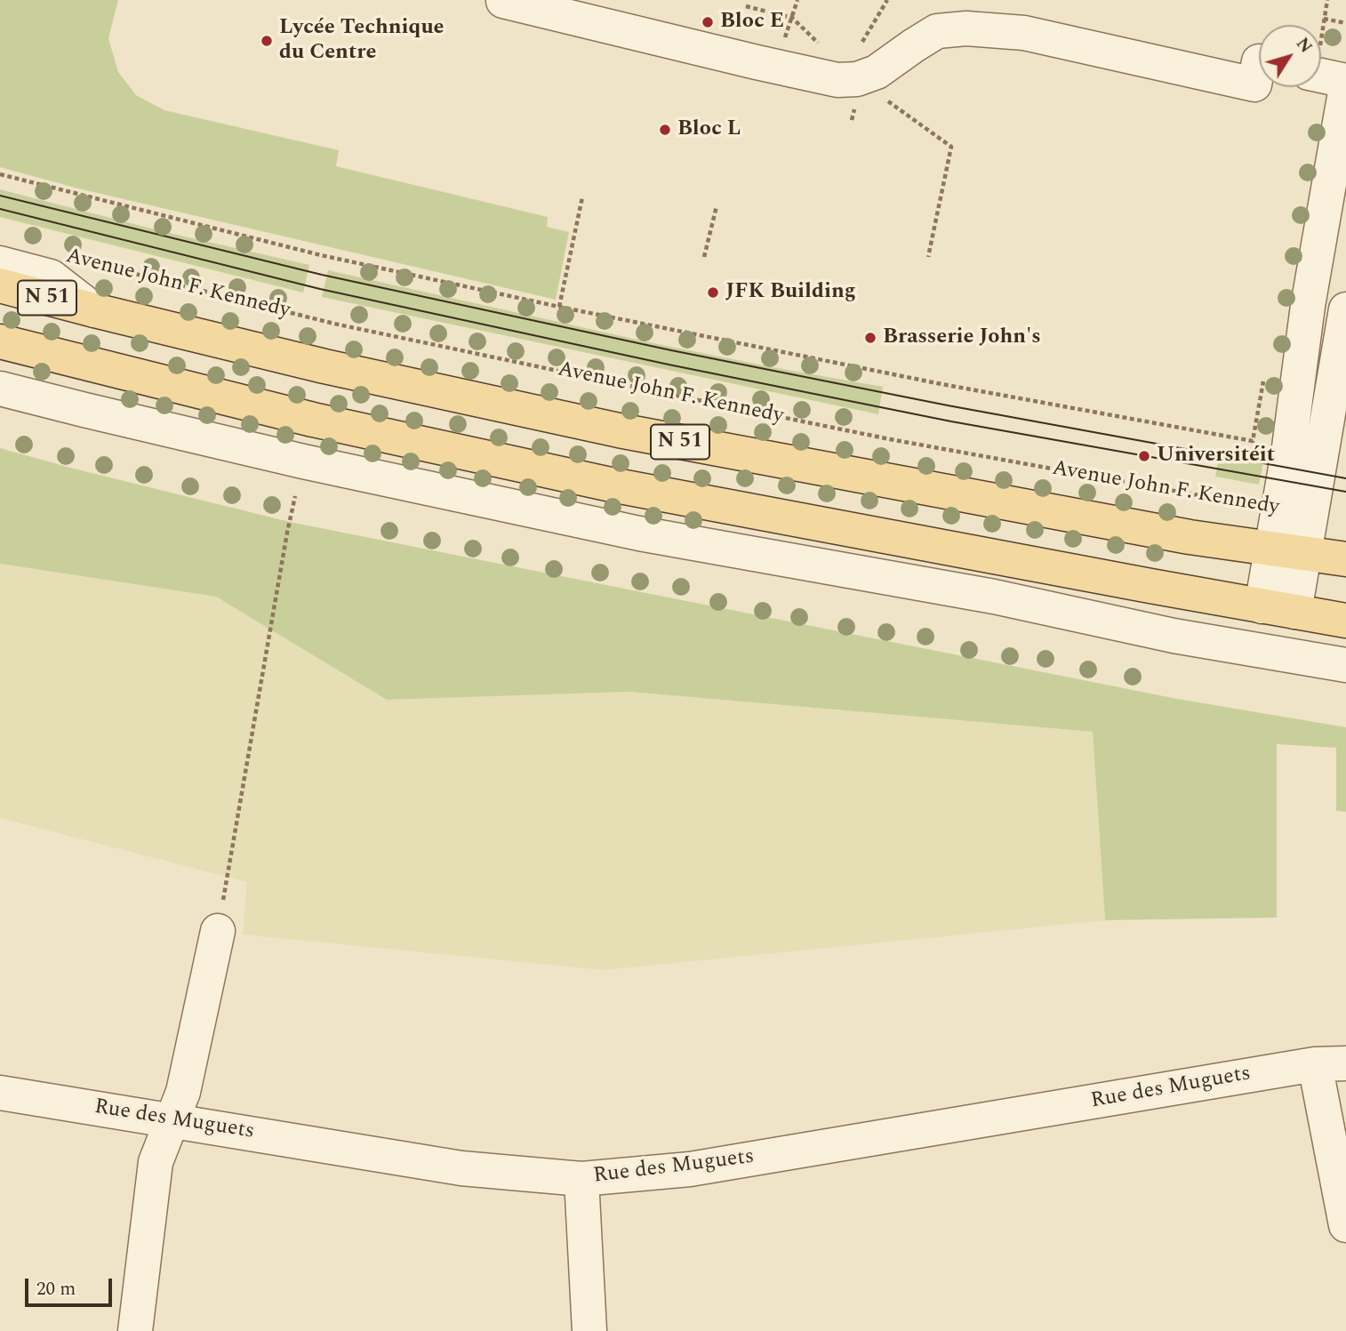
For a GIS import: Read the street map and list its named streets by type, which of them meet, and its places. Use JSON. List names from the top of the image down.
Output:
{
  "streets": {
    "main road": ["Avenue John F. Kennedy", "N 51"],
    "street": ["Rue des Muguets"]
  },
  "places": [
    "Bloc E",
    "Lycée Technique du Centre",
    "Bloc L",
    "JFK Building",
    "Brasserie John's",
    "Universitéit"
  ],
  "scale_bar": "20 m",
  "north": "top right"
}
